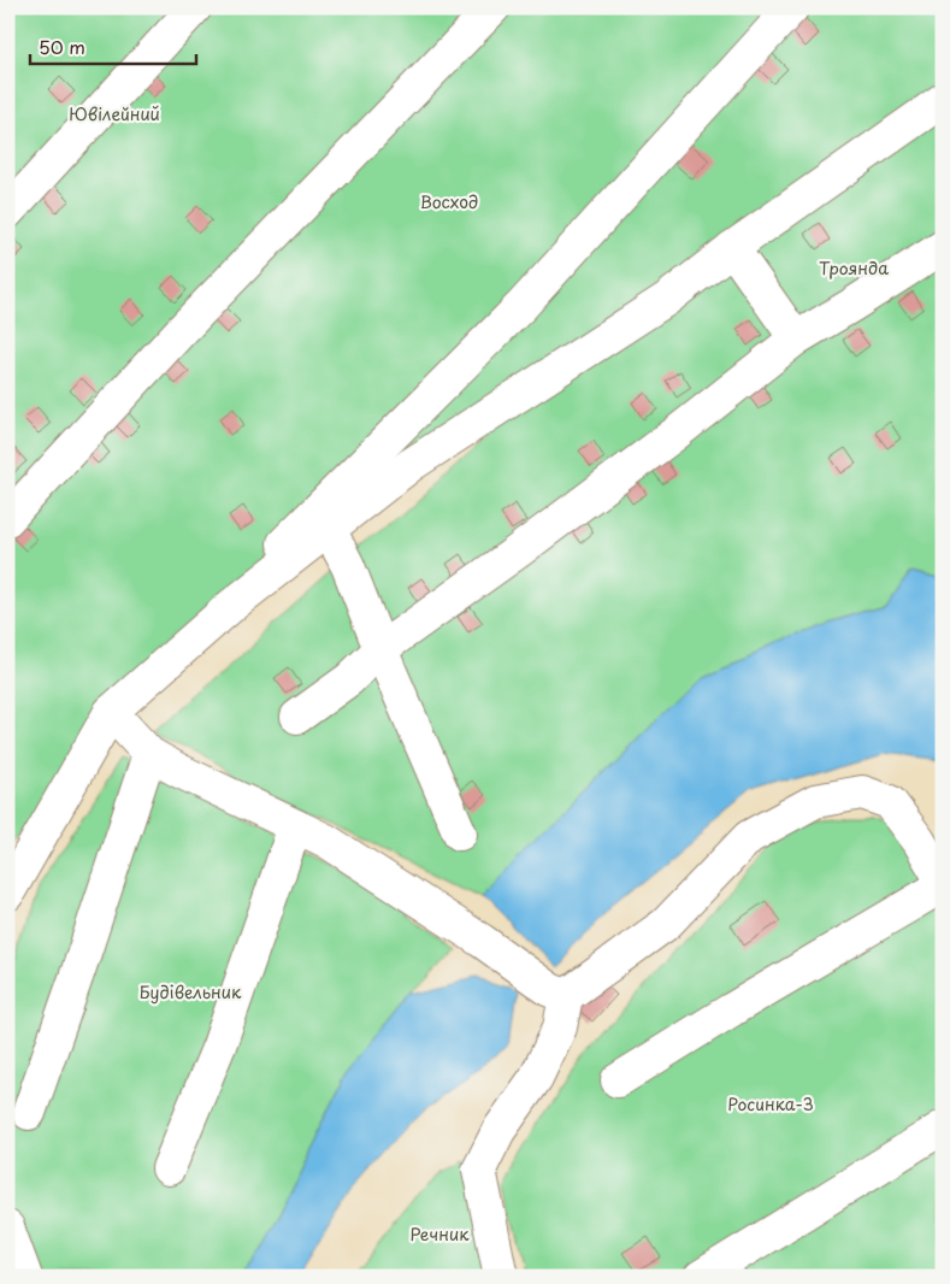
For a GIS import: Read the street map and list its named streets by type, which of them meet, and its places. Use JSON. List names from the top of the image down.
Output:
{
  "parks": [
    "Ювілейний",
    "Восход",
    "Троянда",
    "Будівельник",
    "Росинка-3",
    "Речник"
  ],
  "scale_bar": "50 m"
}
